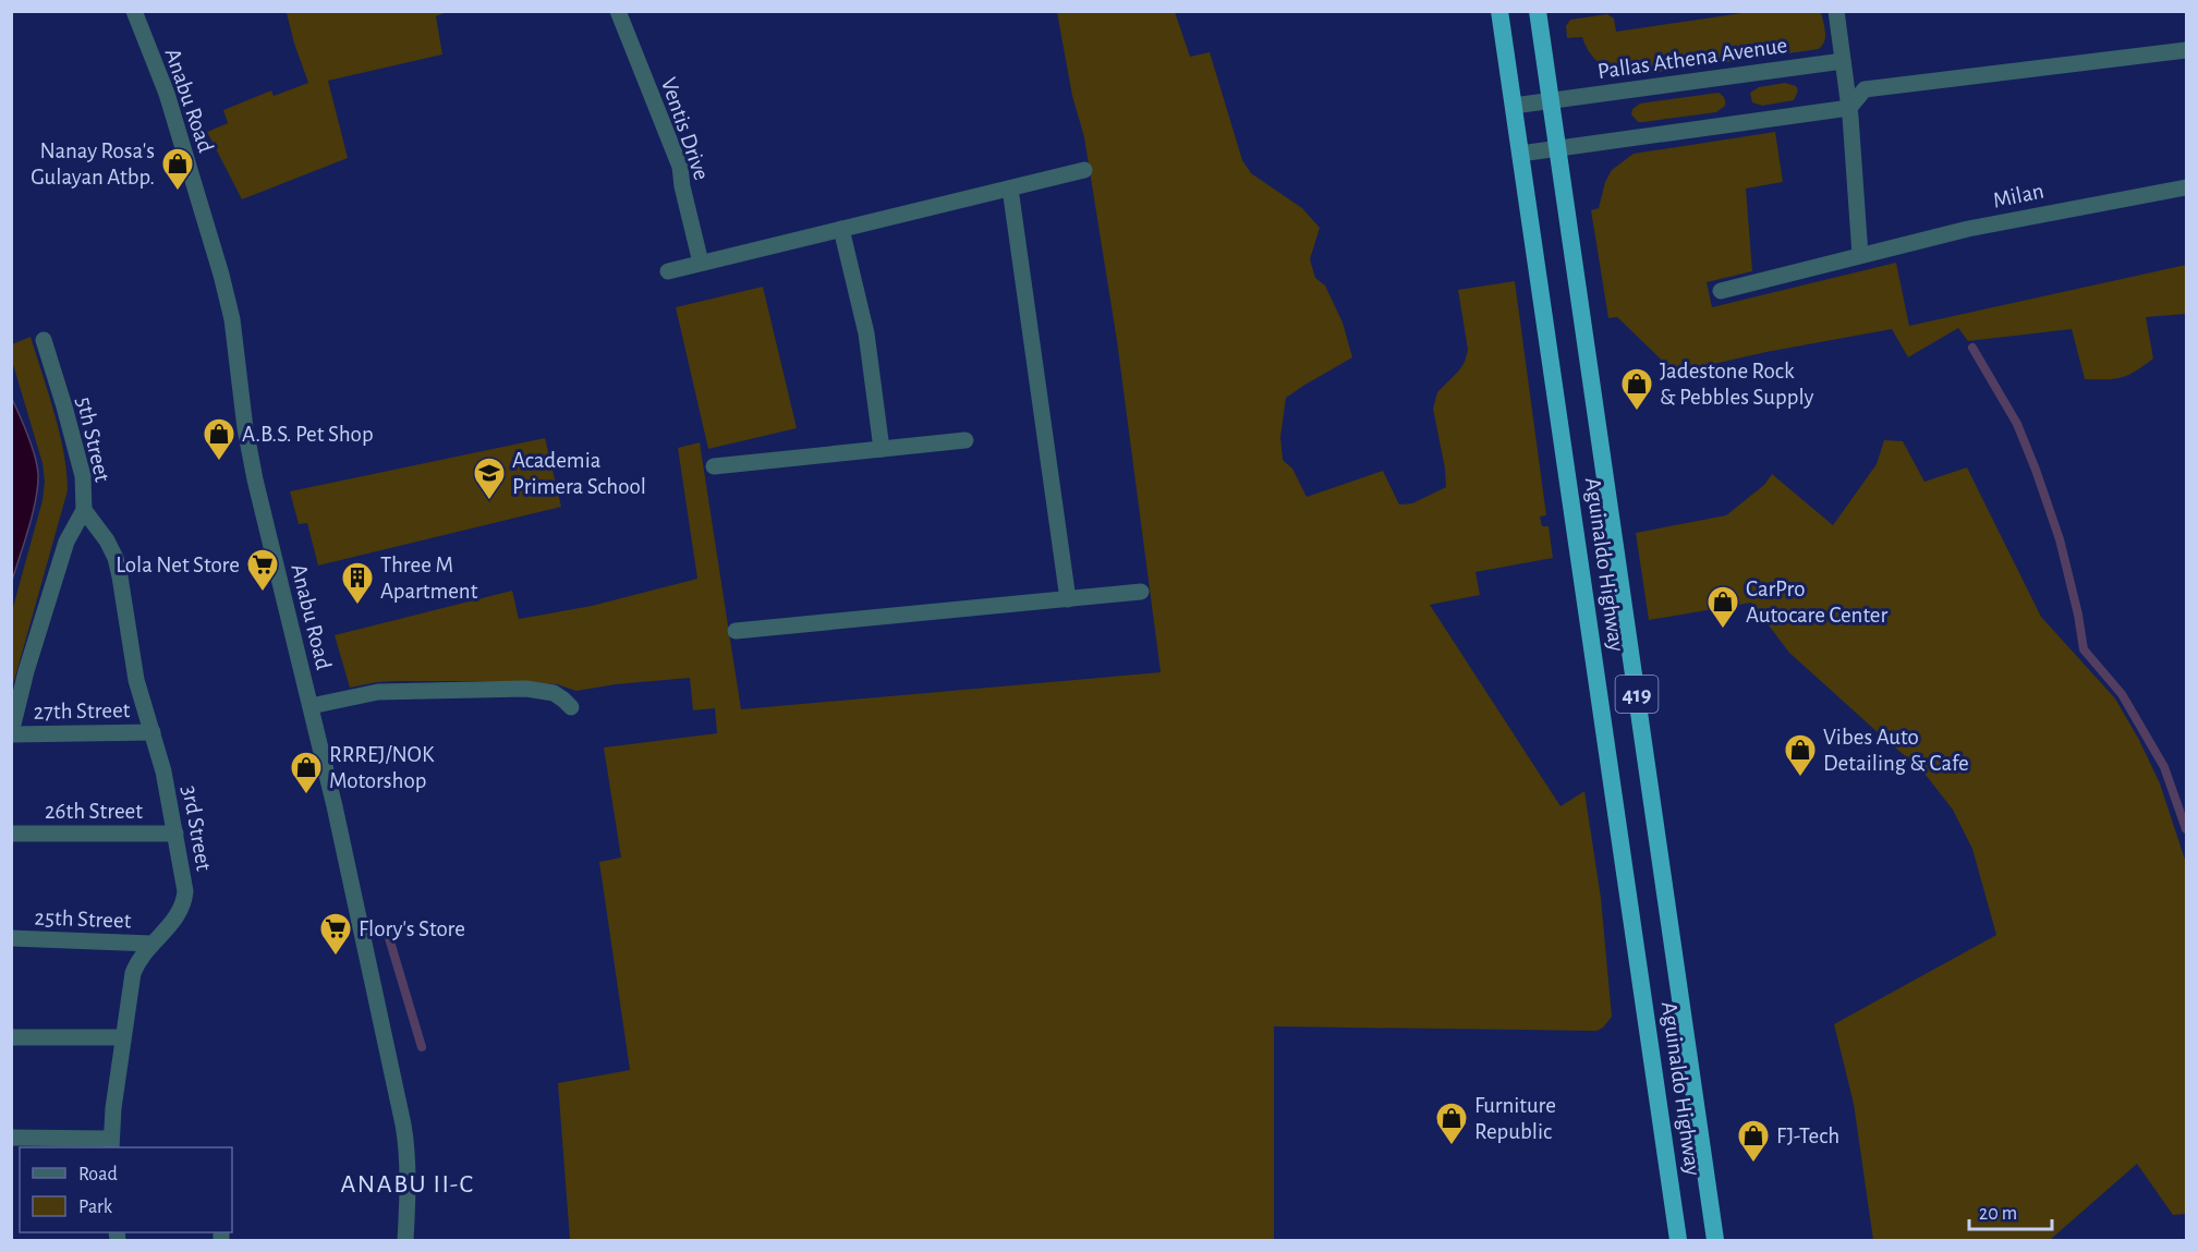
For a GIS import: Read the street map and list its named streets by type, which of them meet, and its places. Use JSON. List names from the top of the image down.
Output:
{
  "streets": {
    "highway": ["Aguinaldo Highway", "419"],
    "street": [
      "Pallas Athena Avenue",
      "Anabu Road",
      "Ventis Drive",
      "Milan",
      "5th Street",
      "27th Street",
      "26th Street",
      "3rd Street",
      "25th Street"
    ]
  },
  "crossings": [
    ["Pallas Athena Avenue", "Aguinaldo Highway"],
    ["5th Street", "27th Street"],
    ["5th Street", "3rd Street"],
    ["27th Street", "3rd Street"],
    ["26th Street", "3rd Street"],
    ["3rd Street", "25th Street"]
  ],
  "districts": ["ANABU II-C"],
  "places": {
    "shop": [
      "Nanay Rosa's Gulayan Atbp.",
      "Jadestone Rock & Pebbles Supply",
      "A.B.S. Pet Shop",
      "CarPro Autocare Center",
      "Vibes Auto Detailing & Cafe",
      "RRREJ/NOK Motorshop",
      "Furniture Republic",
      "FJ-Tech"
    ],
    "school or university": ["Academia Primera School"],
    "supermarket": ["Lola Net Store", "Flory's Store"],
    "building": ["Three M Apartment"]
  },
  "legend": ["Road", "Park"],
  "scale_bar": "20 m"
}
